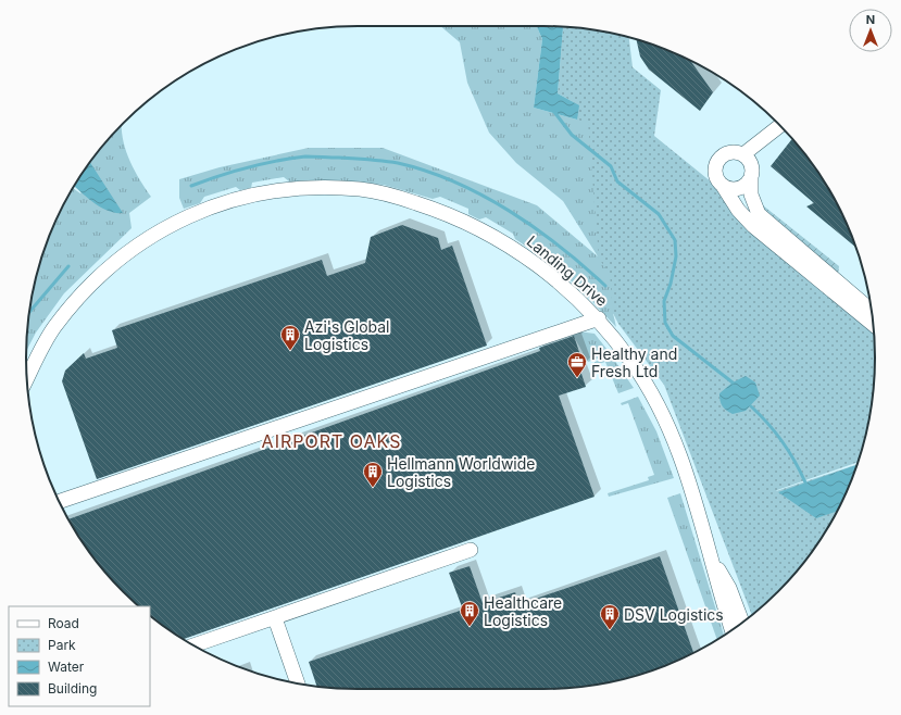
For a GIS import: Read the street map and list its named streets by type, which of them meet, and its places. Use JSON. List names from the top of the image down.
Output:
{
  "streets": {
    "street": ["Landing Drive"]
  },
  "districts": ["AIRPORT OAKS"],
  "places": {
    "building": [
      "Azi's Global Logistics",
      "Hellmann Worldwide Logistics",
      "Healthcare Logistics",
      "DSV Logistics"
    ],
    "office": ["Healthy and Fresh Ltd"]
  },
  "legend": [
    "Road",
    "Park",
    "Water",
    "Building"
  ],
  "north": "top"
}
